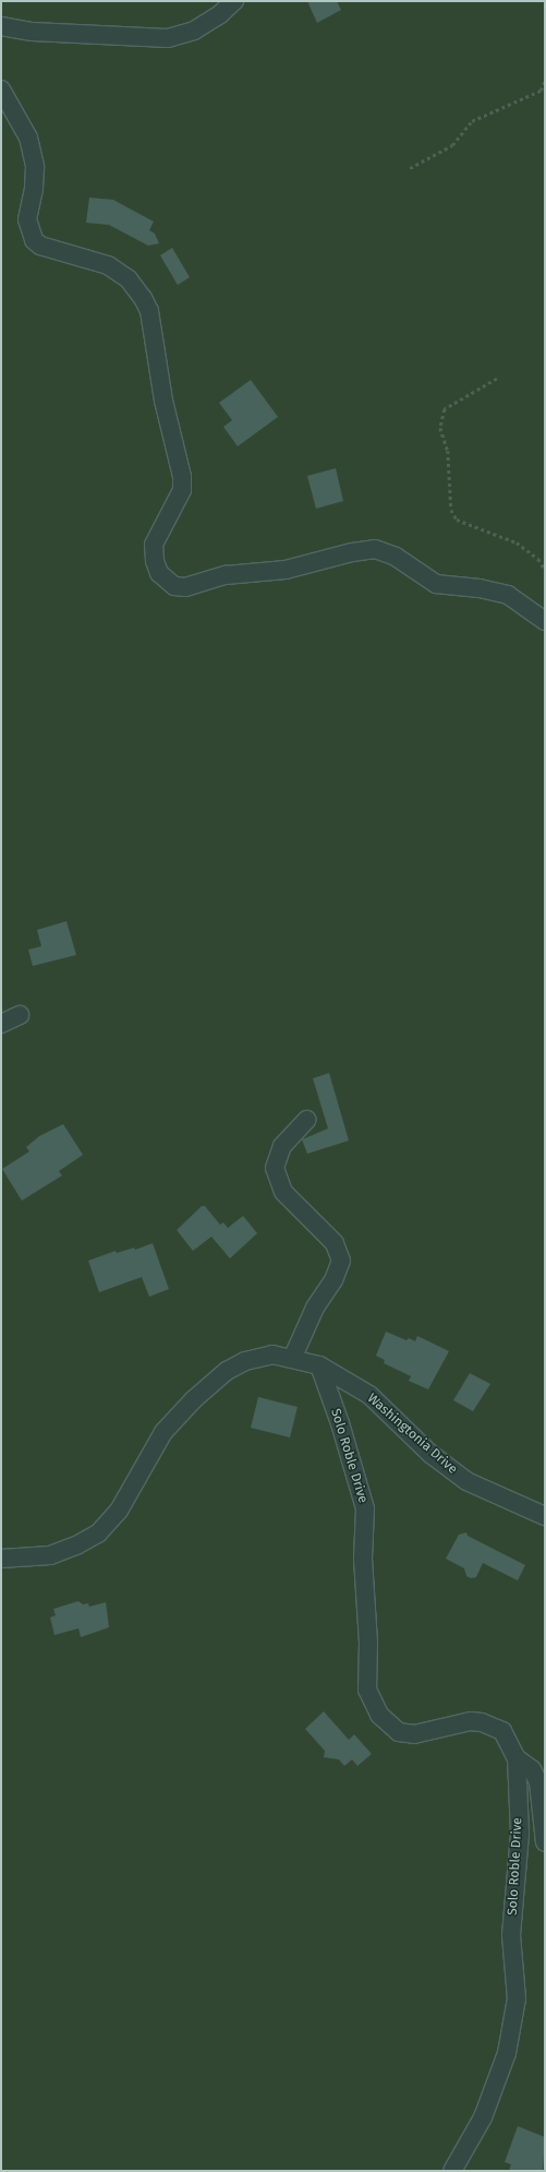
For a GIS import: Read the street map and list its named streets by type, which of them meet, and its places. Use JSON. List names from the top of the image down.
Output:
{
  "streets": {
    "street": ["Washingtonia Drive", "Solo Roble Drive"]
  },
  "crossings": [
    ["Washingtonia Drive", "Solo Roble Drive"]
  ]
}
